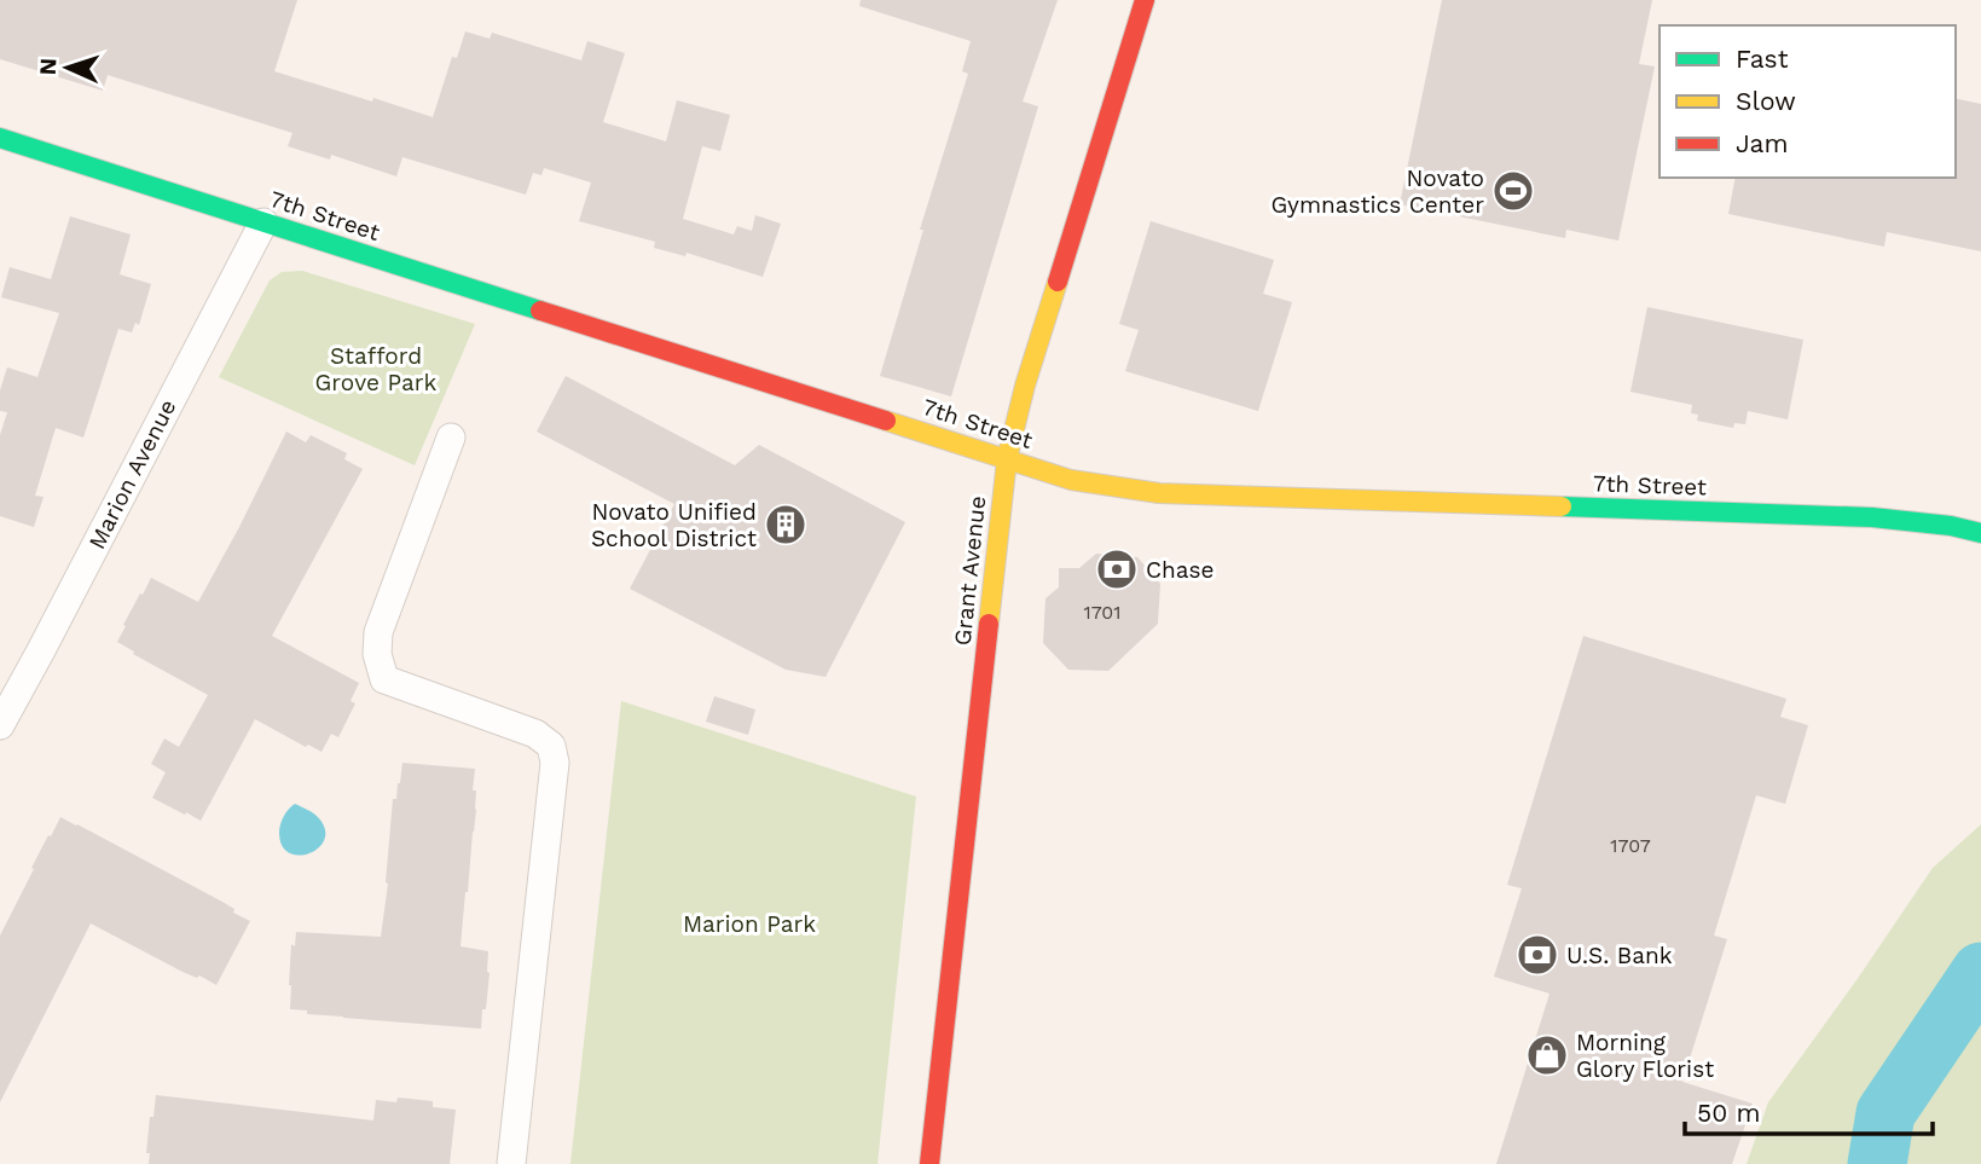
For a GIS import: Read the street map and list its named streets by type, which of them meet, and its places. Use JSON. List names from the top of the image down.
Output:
{
  "streets": {
    "street": ["7th Street", "Marion Avenue", "Grant Avenue"]
  },
  "crossings": [
    ["7th Street", "Marion Avenue"],
    ["7th Street", "Grant Avenue"]
  ],
  "parks": ["Stafford Grove Park", "Marion Park"],
  "places": {
    "sports": ["Novato Gymnastics Center"],
    "building": ["Novato Unified School District"],
    "bank": ["Chase", "U.S. Bank"],
    "shop": ["Morning Glory Florist"]
  },
  "house_numbers": ["1701", "1707"],
  "legend": ["Fast", "Slow", "Jam"],
  "scale_bar": "50 m",
  "north": "left"
}
